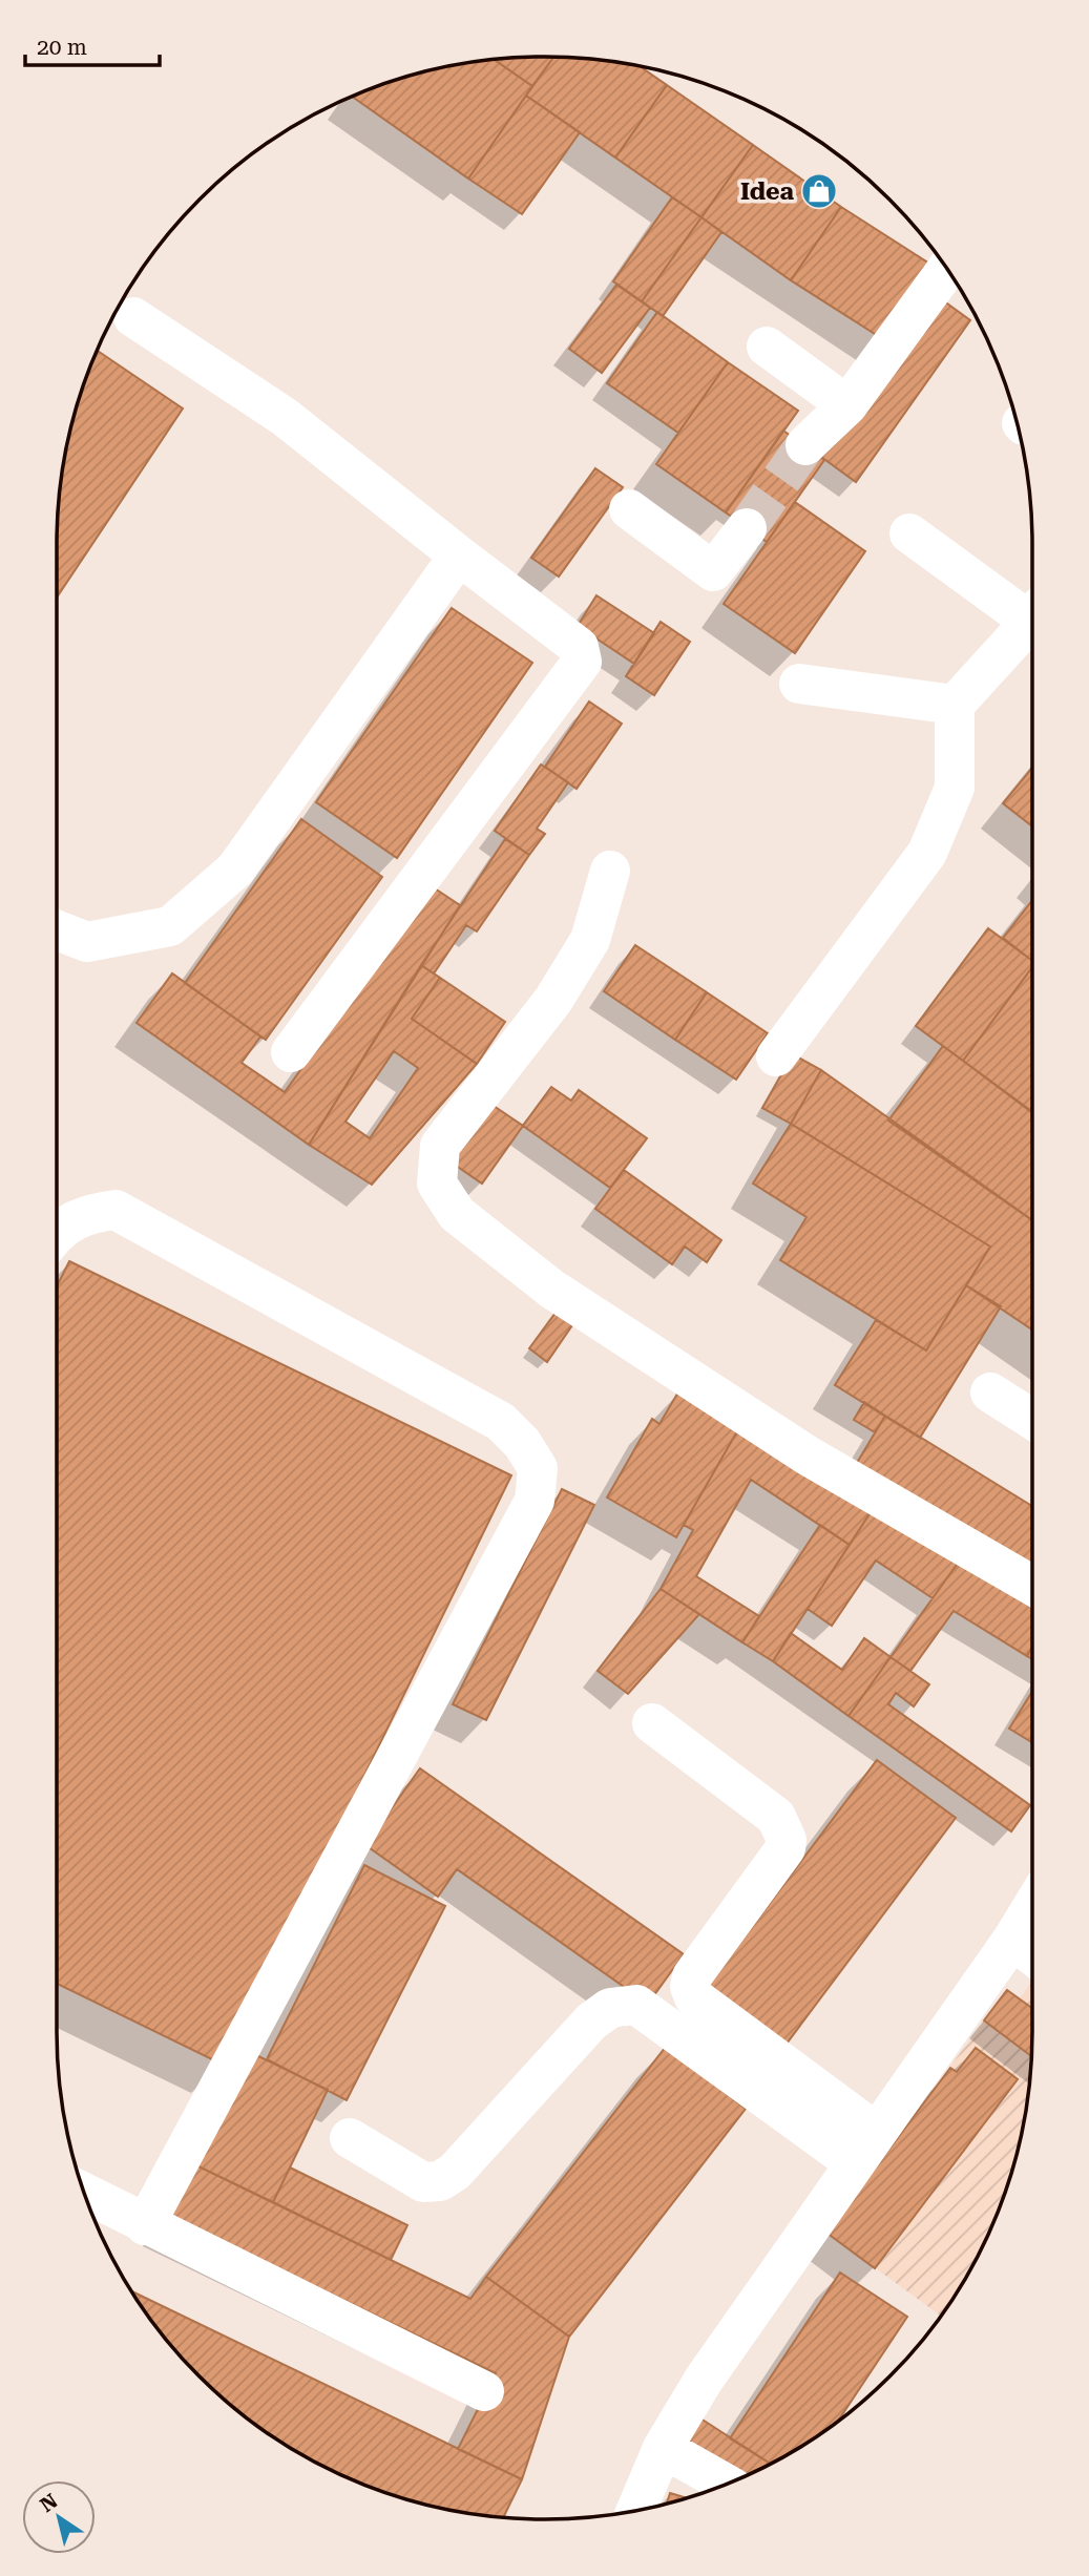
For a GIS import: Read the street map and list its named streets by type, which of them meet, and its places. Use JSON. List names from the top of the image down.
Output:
{
  "places": {
    "shop": ["Idea"]
  },
  "scale_bar": "20 m",
  "north": "top left"
}
